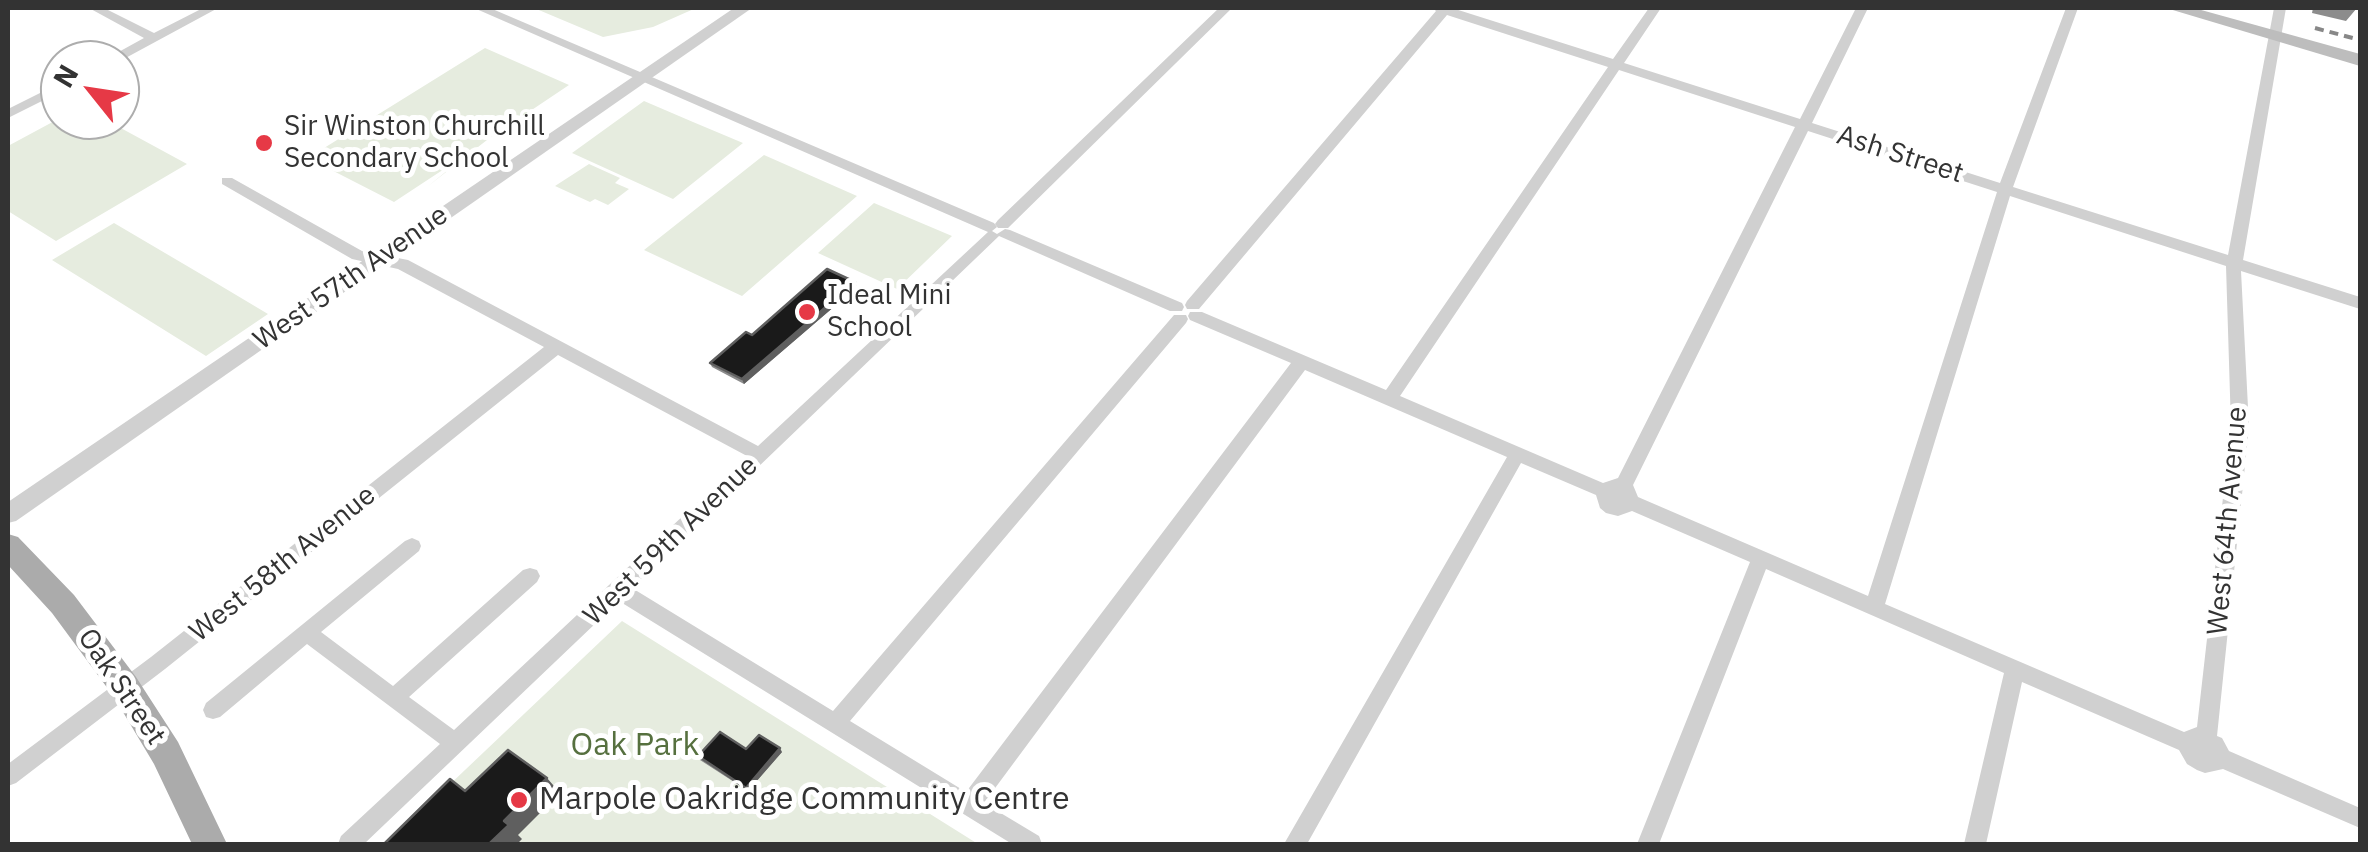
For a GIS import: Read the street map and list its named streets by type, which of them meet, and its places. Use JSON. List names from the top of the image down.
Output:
{
  "streets": {
    "main road": ["Oak Street"],
    "street": [
      "Ash Street",
      "West 57th Avenue",
      "West 64th Avenue",
      "West 59th Avenue",
      "West 58th Avenue"
    ]
  },
  "crossings": [
    ["Ash Street", "West 64th Avenue"],
    ["West 58th Avenue", "Oak Street"]
  ],
  "parks": ["Oak Park"],
  "places": ["Sir Winston Churchill Secondary School", "Ideal Mini School", "Marpole Oakridge Community Centre"],
  "north": "top left"
}
